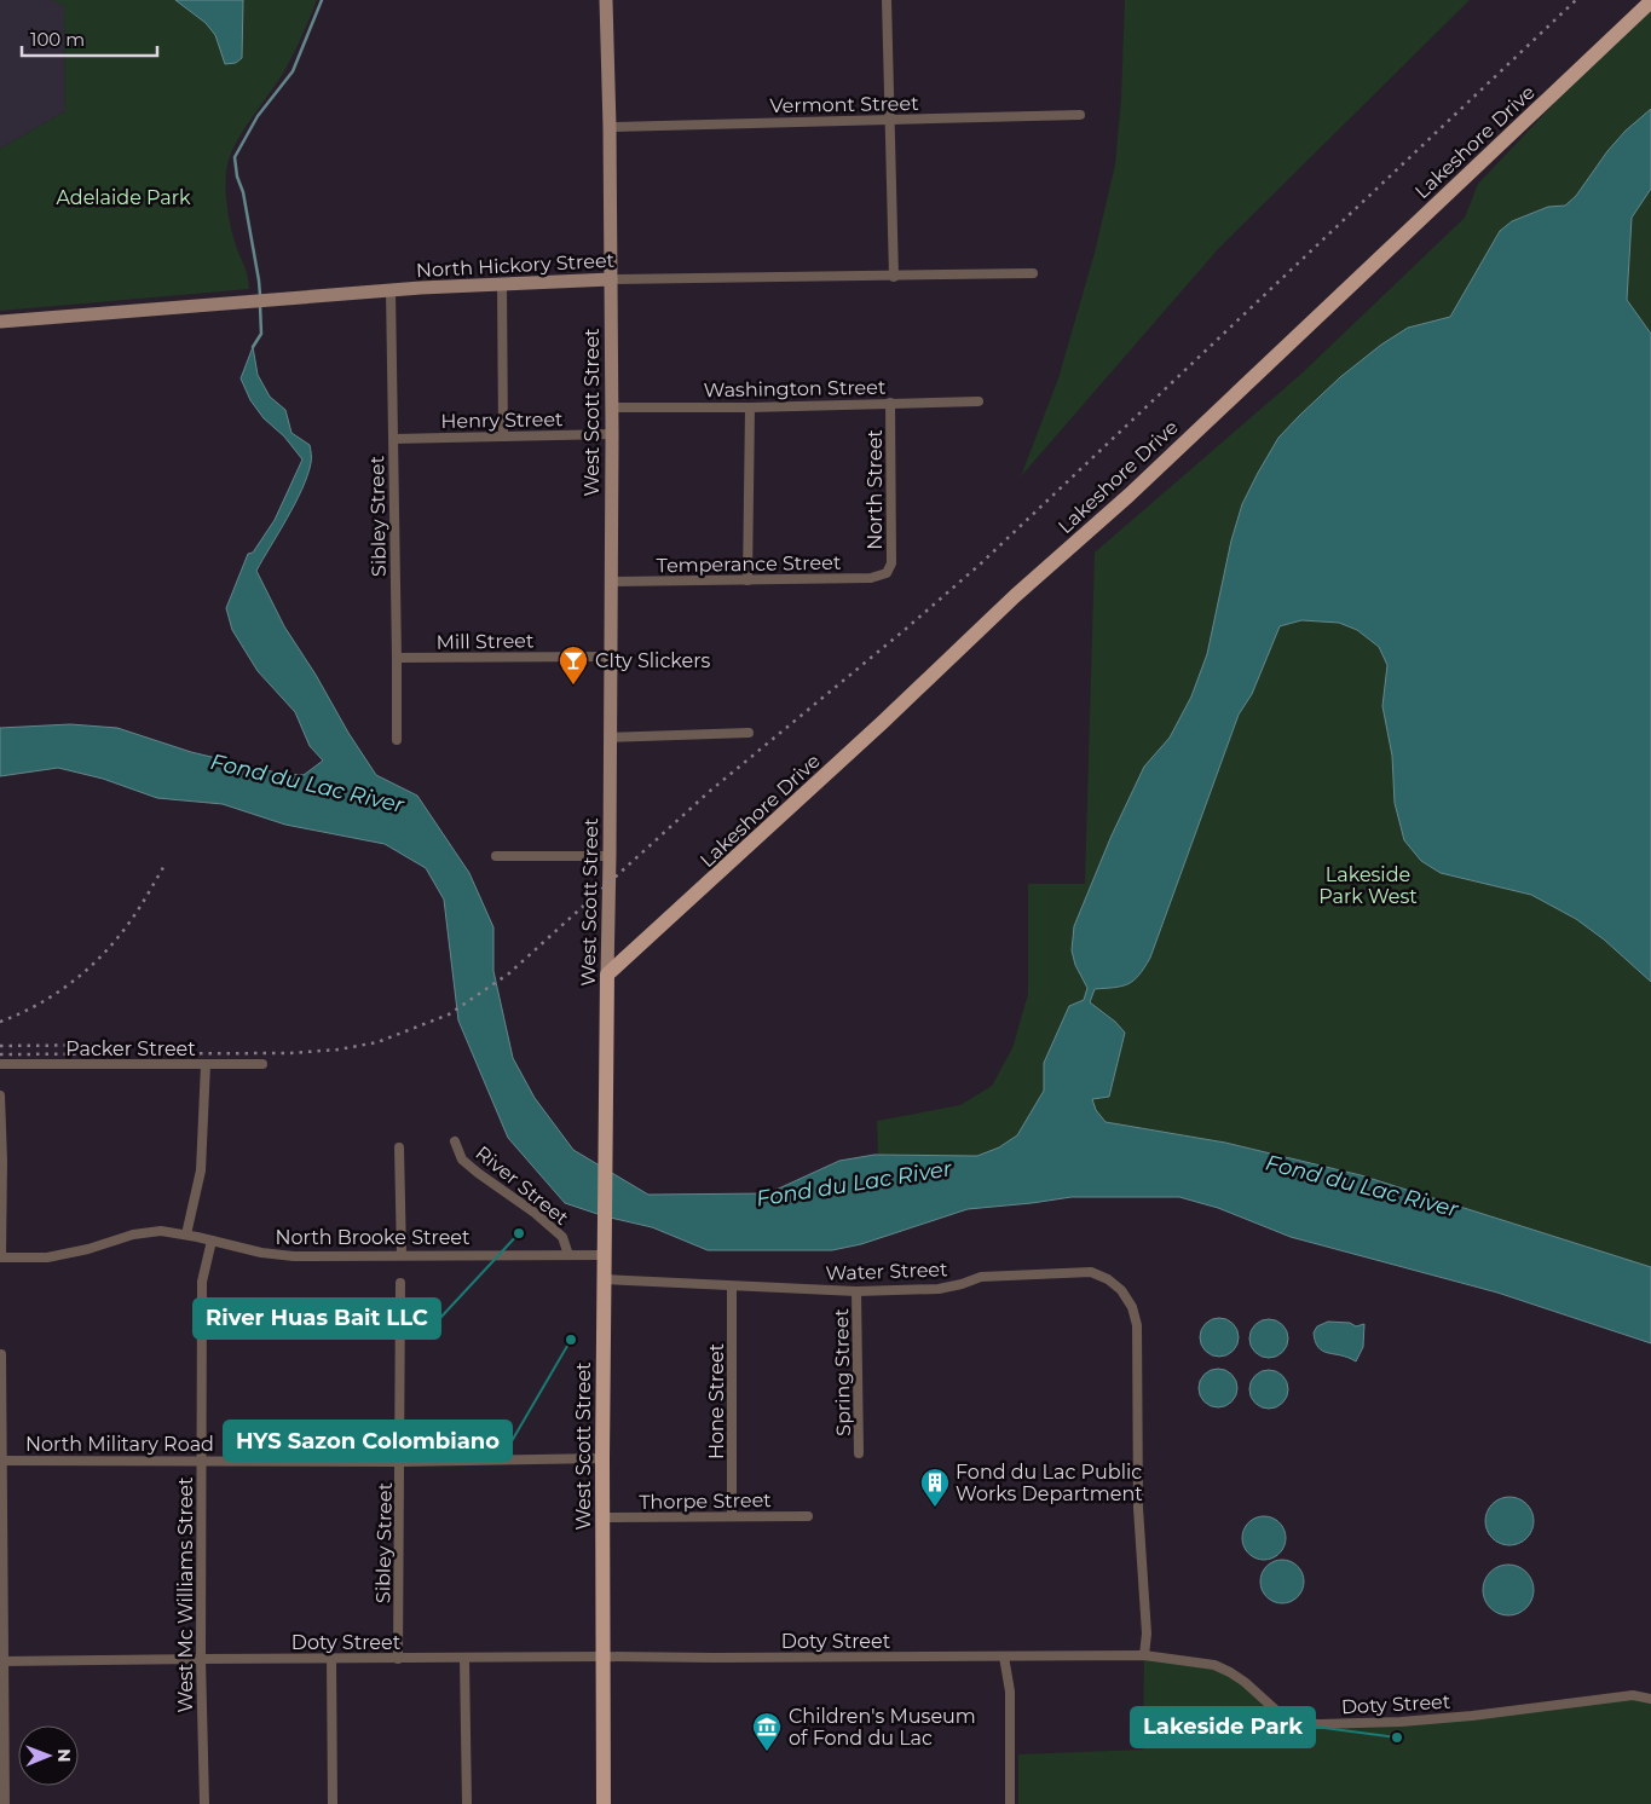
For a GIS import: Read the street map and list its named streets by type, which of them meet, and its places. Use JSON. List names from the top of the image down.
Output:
{
  "streets": {
    "main road": ["Lakeshore Drive", "North Hickory Street", "West Scott Street"],
    "street": [
      "Vermont Street",
      "Washington Street",
      "Henry Street",
      "North Street",
      "Sibley Street",
      "Temperance Street",
      "Mill Street",
      "Packer Street",
      "River Street",
      "North Brooke Street",
      "Water Street",
      "Spring Street",
      "Hone Street",
      "North Military Road",
      "Thorpe Street",
      "West Mc Williams Street",
      "Doty Street"
    ]
  },
  "crossings": [
    ["Vermont Street", "West Scott Street"],
    ["Lakeshore Drive", "West Scott Street"],
    ["North Hickory Street", "West Scott Street"],
    ["North Hickory Street", "Sibley Street"],
    ["Washington Street", "West Scott Street"],
    ["Washington Street", "North Street"],
    ["West Scott Street", "Henry Street"],
    ["West Scott Street", "Temperance Street"],
    ["West Scott Street", "Mill Street"],
    ["West Scott Street", "North Brooke Street"],
    ["West Scott Street", "Water Street"],
    ["West Scott Street", "North Military Road"],
    ["West Scott Street", "Thorpe Street"],
    ["West Scott Street", "Doty Street"],
    ["Henry Street", "Sibley Street"],
    ["North Street", "Temperance Street"],
    ["Sibley Street", "Mill Street"],
    ["Sibley Street", "North Military Road"],
    ["Sibley Street", "Doty Street"],
    ["River Street", "North Brooke Street"],
    ["North Brooke Street", "West Mc Williams Street"],
    ["Water Street", "Spring Street"],
    ["Water Street", "Hone Street"],
    ["Water Street", "Doty Street"],
    ["Hone Street", "Thorpe Street"],
    ["North Military Road", "West Mc Williams Street"],
    ["West Mc Williams Street", "Doty Street"]
  ],
  "water": ["Fond du Lac River"],
  "parks": ["Adelaide Park", "Lakeside Park West"],
  "places": {
    "bar": ["CIty Slickers"],
    "other": ["River Huas Bait LLC", "HYS Sazon Colombiano", "Lakeside Park"],
    "building": ["Fond du Lac Public Works Department"],
    "museum": ["Children's Museum of Fond du Lac"]
  },
  "scale_bar": "100 m",
  "north": "right"
}
